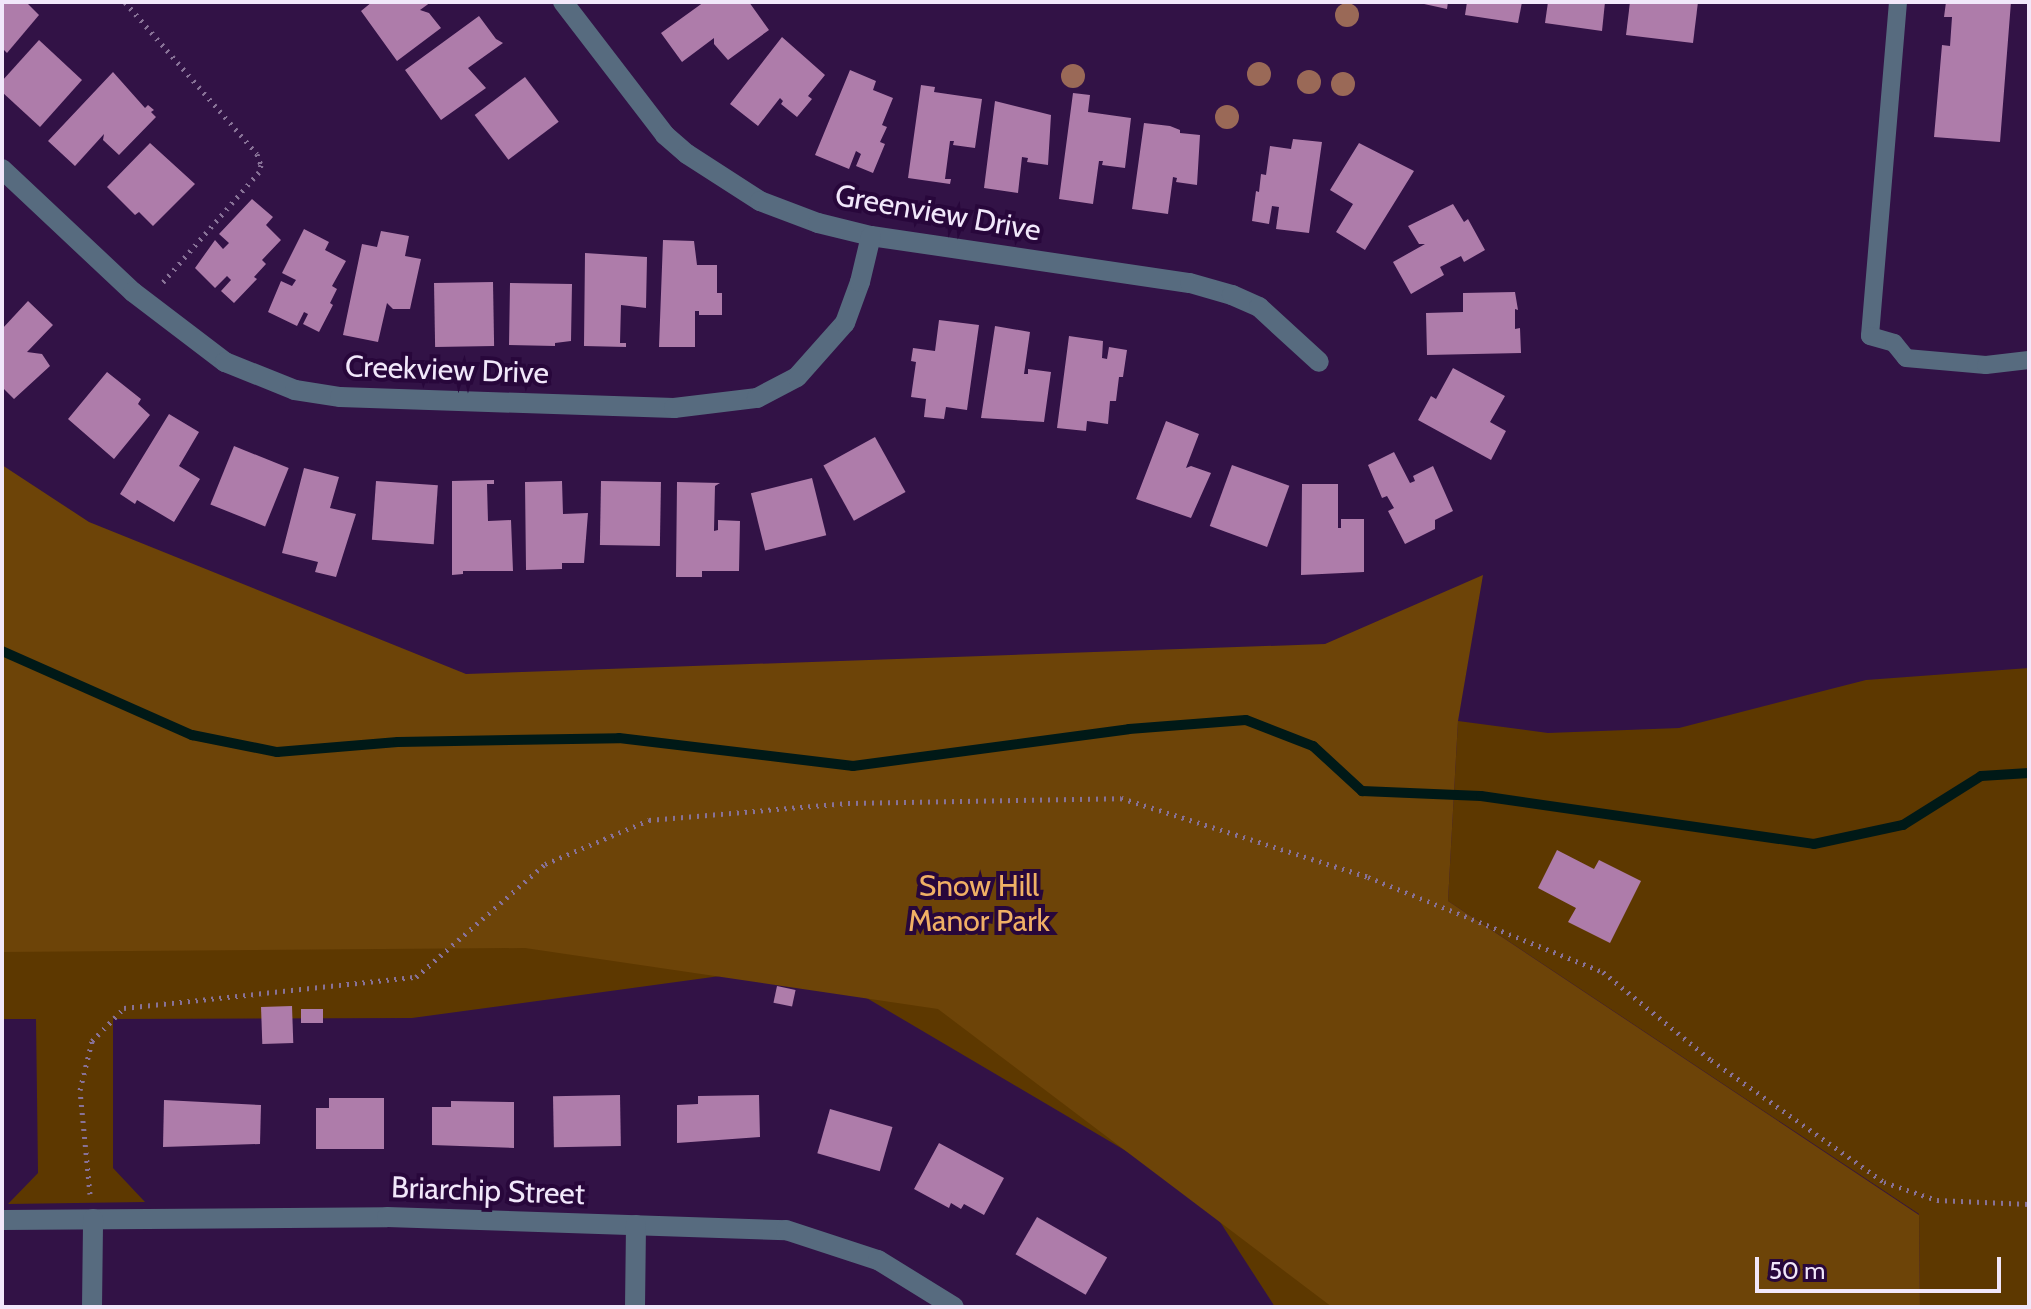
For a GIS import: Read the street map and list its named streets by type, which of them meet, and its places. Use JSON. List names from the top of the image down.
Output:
{
  "streets": {
    "street": ["Greenview Drive", "Creekview Drive", "Briarchip Street"]
  },
  "crossings": [
    ["Greenview Drive", "Creekview Drive"]
  ],
  "parks": ["Snow Hill Manor Park"],
  "scale_bar": "50 m"
}
